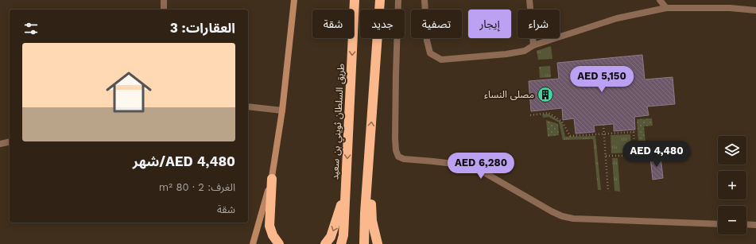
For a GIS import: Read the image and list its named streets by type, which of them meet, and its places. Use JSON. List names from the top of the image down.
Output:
{
  "streets": {
    "highway": ["طريق السلطان ثويني بن سعيد"]
  },
  "places": {
    "building": ["مصلى النساء"]
  },
  "page": {
    "chip": [
      "شراء",
      "إيجار",
      "تصفية",
      "جديد",
      "شقة"
    ],
    "heading": "العقارات: 3",
    "list": [
      {
        "name": "AED 4,480/شهر",
        "note": "الغرف: 2 · 80 m² · شقة"
      }
    ],
    "price": ["AED 5,150", "AED 4,480", "AED 6,280"],
    "map_buttons": ["+", "−"]
  }
}
